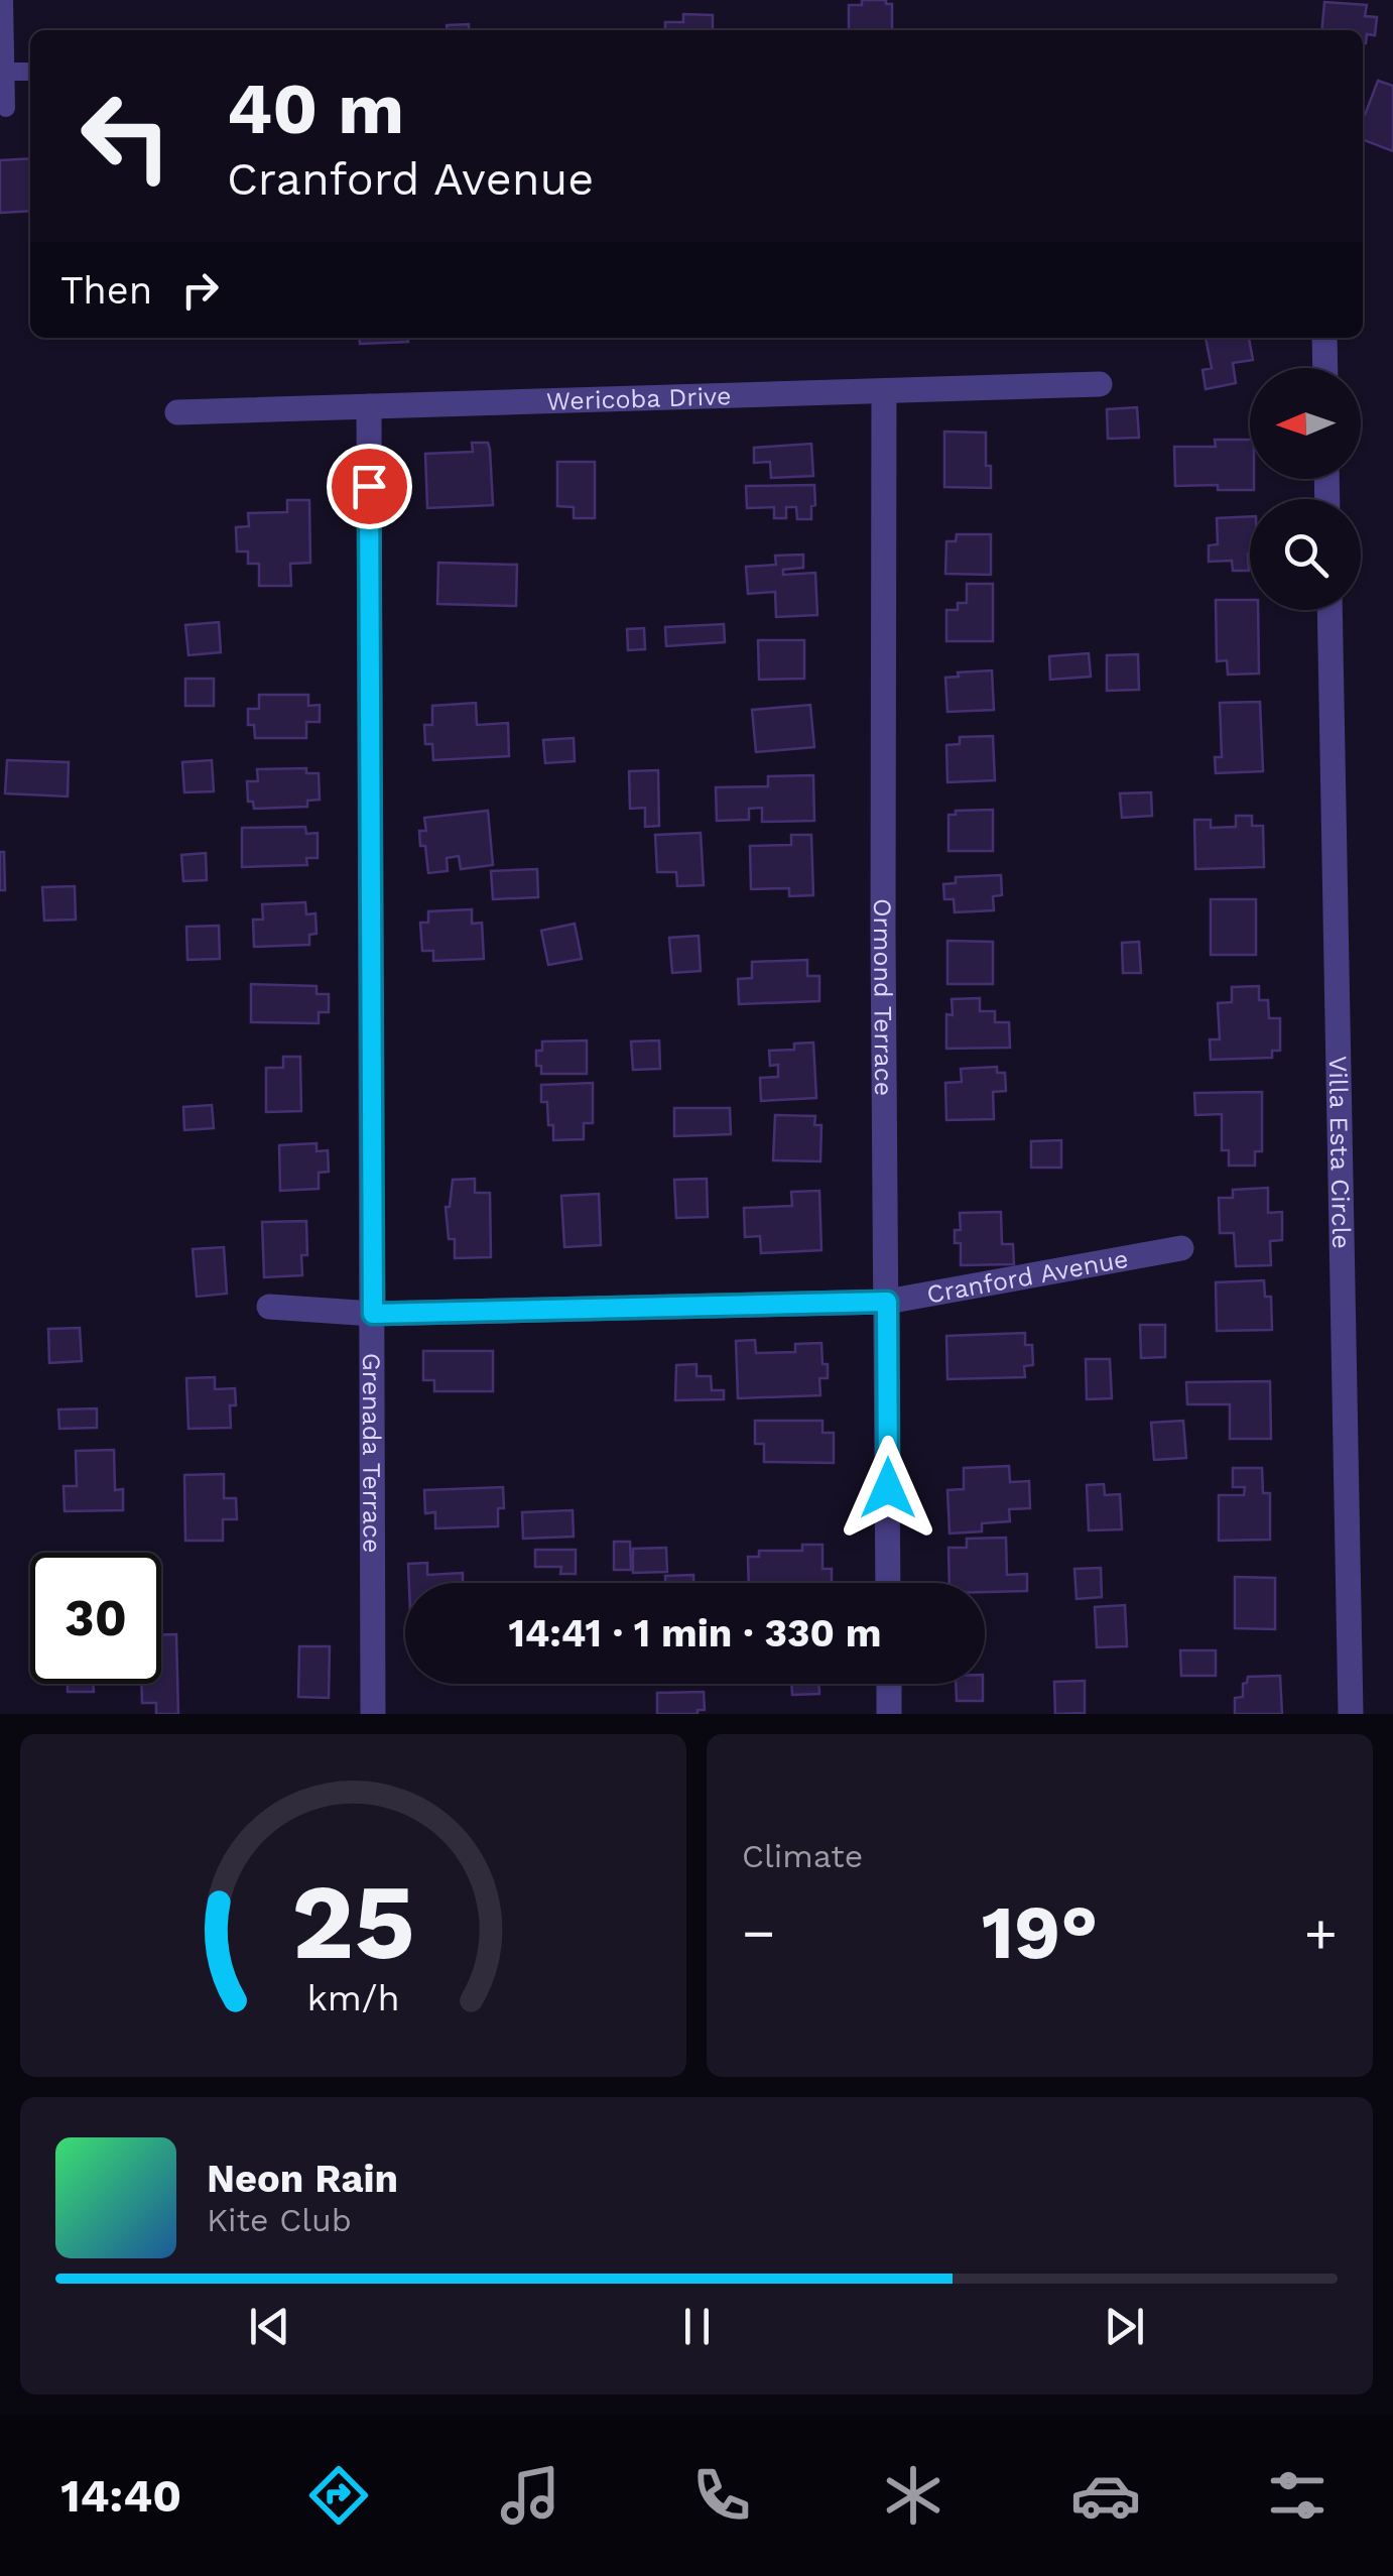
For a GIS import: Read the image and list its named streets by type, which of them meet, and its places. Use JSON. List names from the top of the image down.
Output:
{
  "streets": {
    "street": [
      "Wericoba Drive",
      "Ormond Terrace",
      "Villa Esta Circle",
      "Cranford Avenue",
      "Grenada Terrace"
    ]
  },
  "crossings": [
    ["Wericoba Drive", "Ormond Terrace"],
    ["Wericoba Drive", "Grenada Terrace"],
    ["Ormond Terrace", "Cranford Avenue"],
    ["Cranford Avenue", "Grenada Terrace"]
  ],
  "north": "left",
  "page": {
    "turn": ["40 m", "Cranford Avenue"],
    "then": "Then",
    "limit": "30",
    "trip": "14:41 · 1 min · 330 m",
    "tile": "Climate",
    "heat": ["−", "19°", "+"],
    "song": ["Neon Rain", "Kite Club"],
    "tabs": "14:40",
    "gauge": ["25", "km/h"]
  }
}
